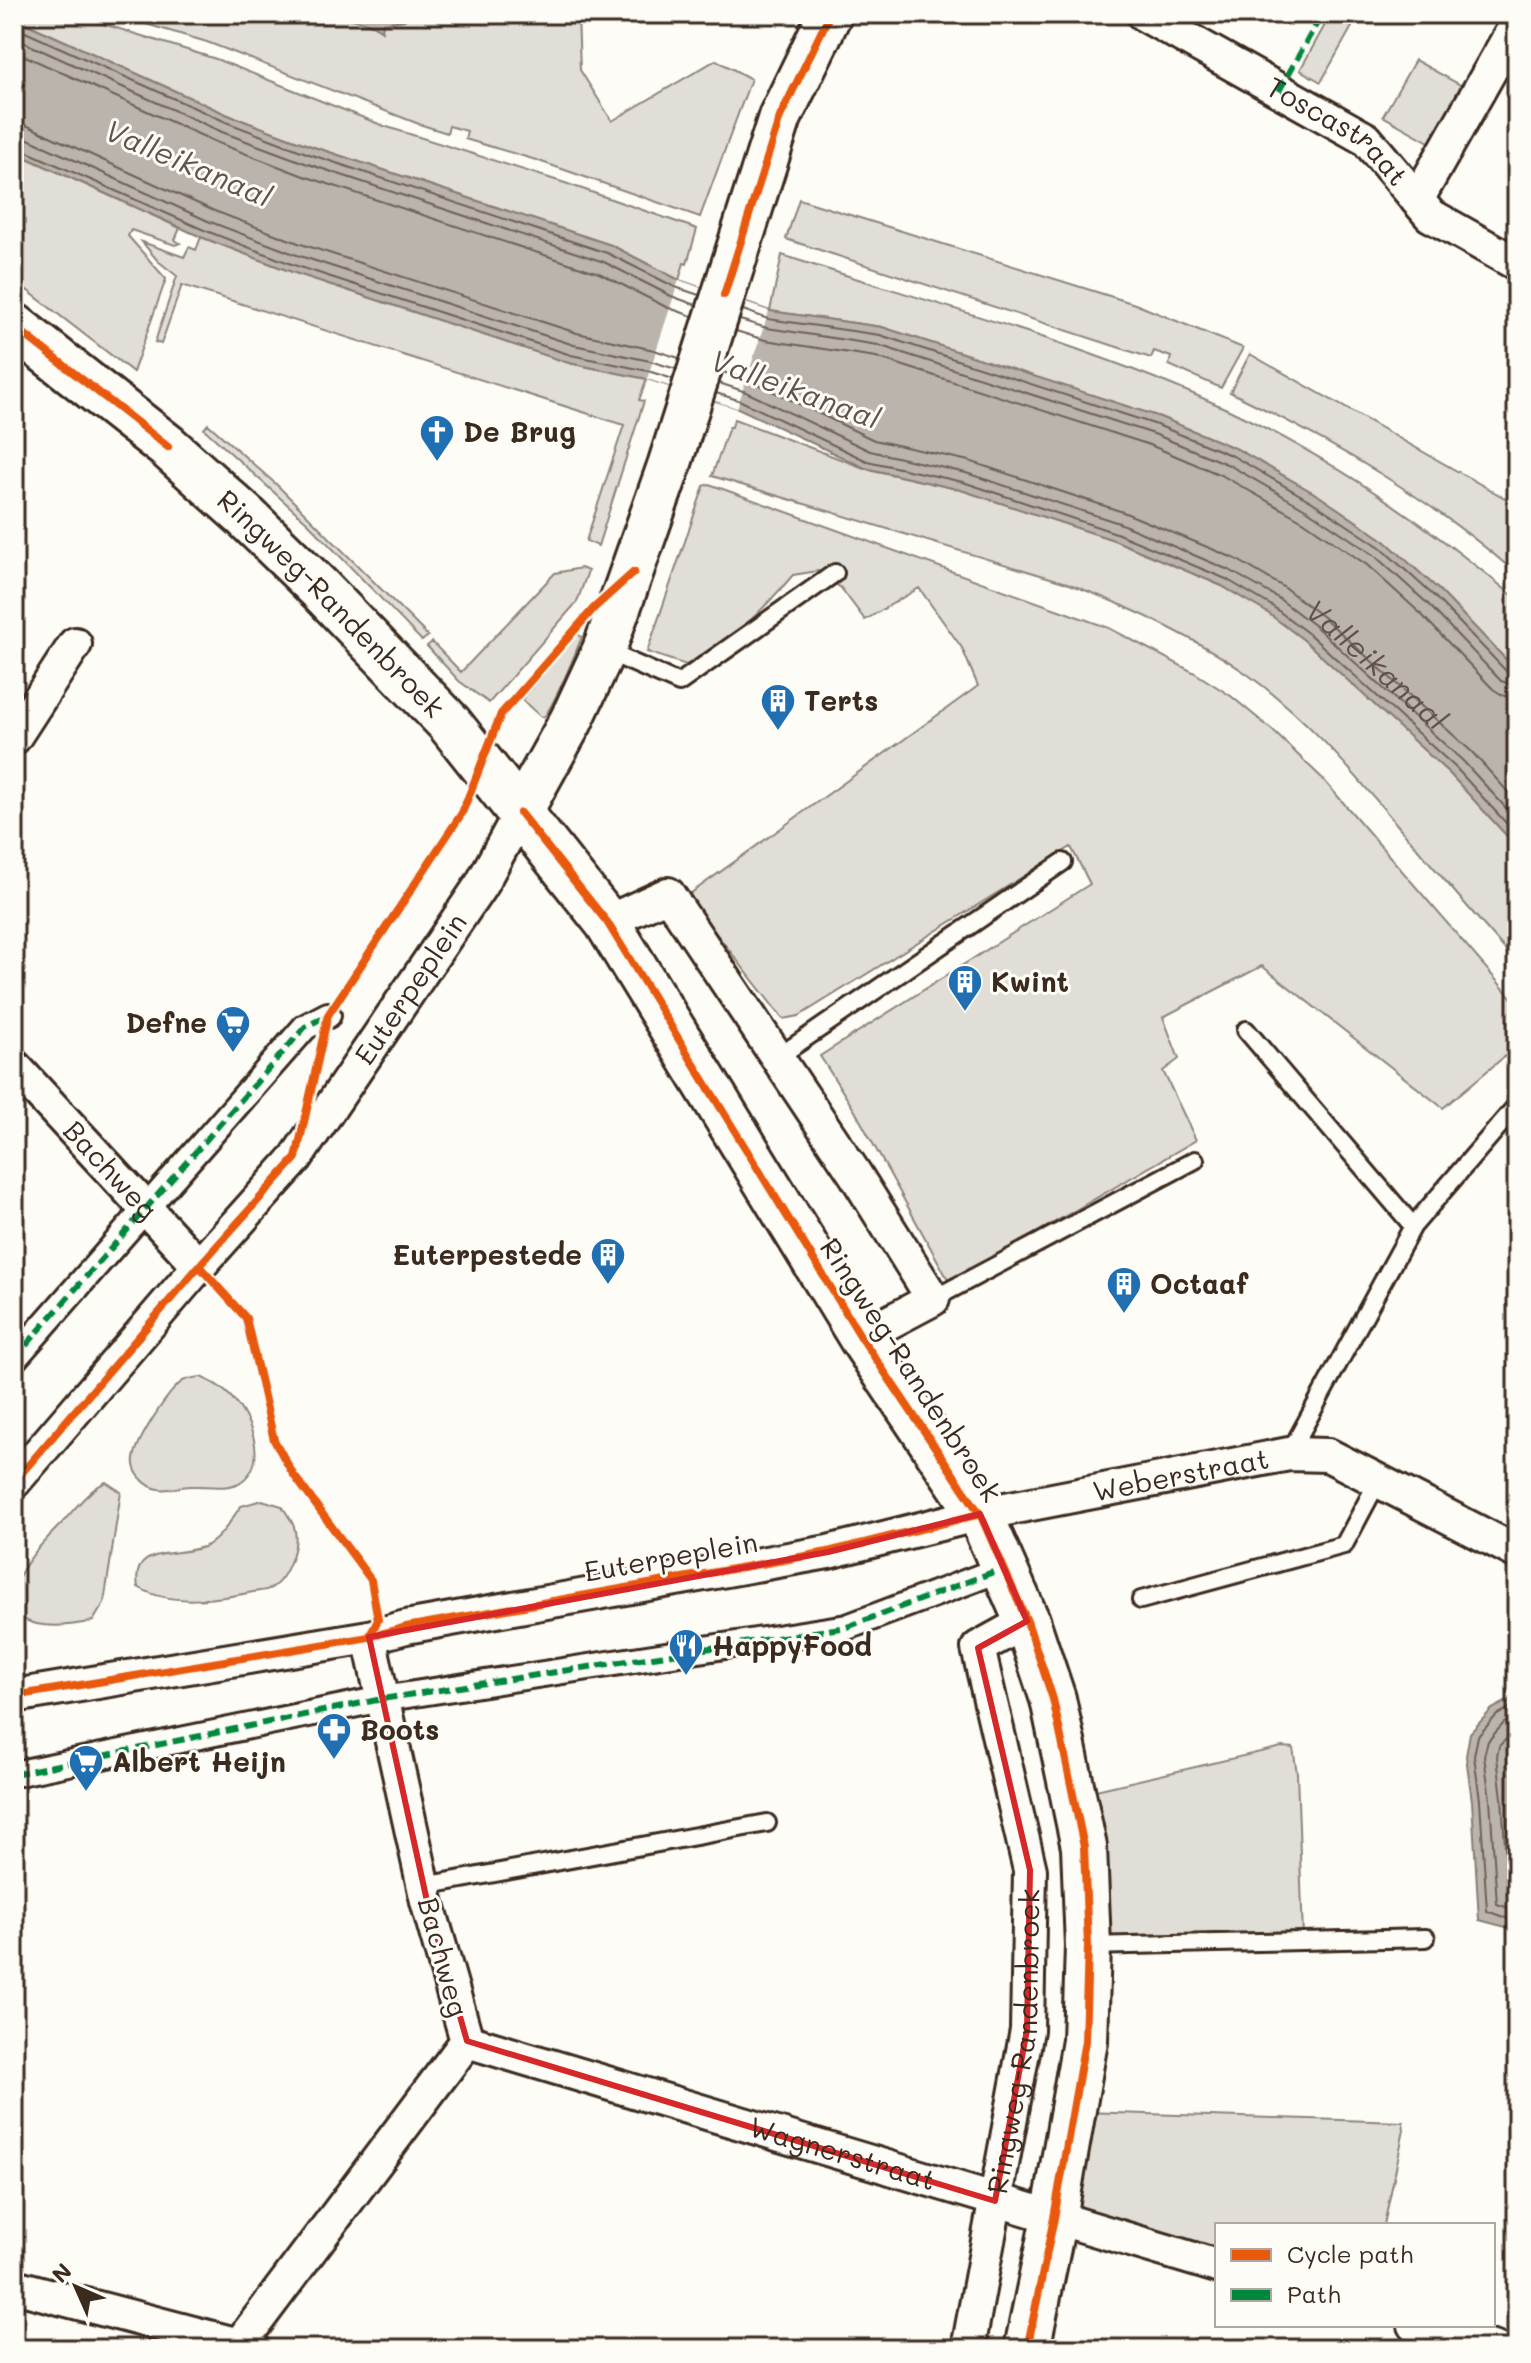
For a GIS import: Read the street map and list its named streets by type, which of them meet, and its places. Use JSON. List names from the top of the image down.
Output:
{
  "streets": {
    "main road": ["Ringweg-Randenbroek"],
    "street": [
      "Toscastraat",
      "Euterpeplein",
      "Bachweg",
      "Weberstraat",
      "Wagnerstraat"
    ]
  },
  "crossings": [
    ["Ringweg-Randenbroek", "Euterpeplein"],
    ["Ringweg-Randenbroek", "Weberstraat"],
    ["Ringweg-Randenbroek", "Wagnerstraat"],
    ["Euterpeplein", "Bachweg"],
    ["Euterpeplein", "Weberstraat"],
    ["Bachweg", "Wagnerstraat"]
  ],
  "water": ["Valleikanaal"],
  "places": {
    "church": ["De Brug"],
    "building": [
      "Terts",
      "Kwint",
      "Euterpestede",
      "Octaaf"
    ],
    "supermarket": ["Defne", "Albert Heijn"],
    "restaurant": ["HappyFood"],
    "pharmacy": ["Boots"]
  },
  "legend": ["Cycle path", "Path"],
  "north": "top left"
}
